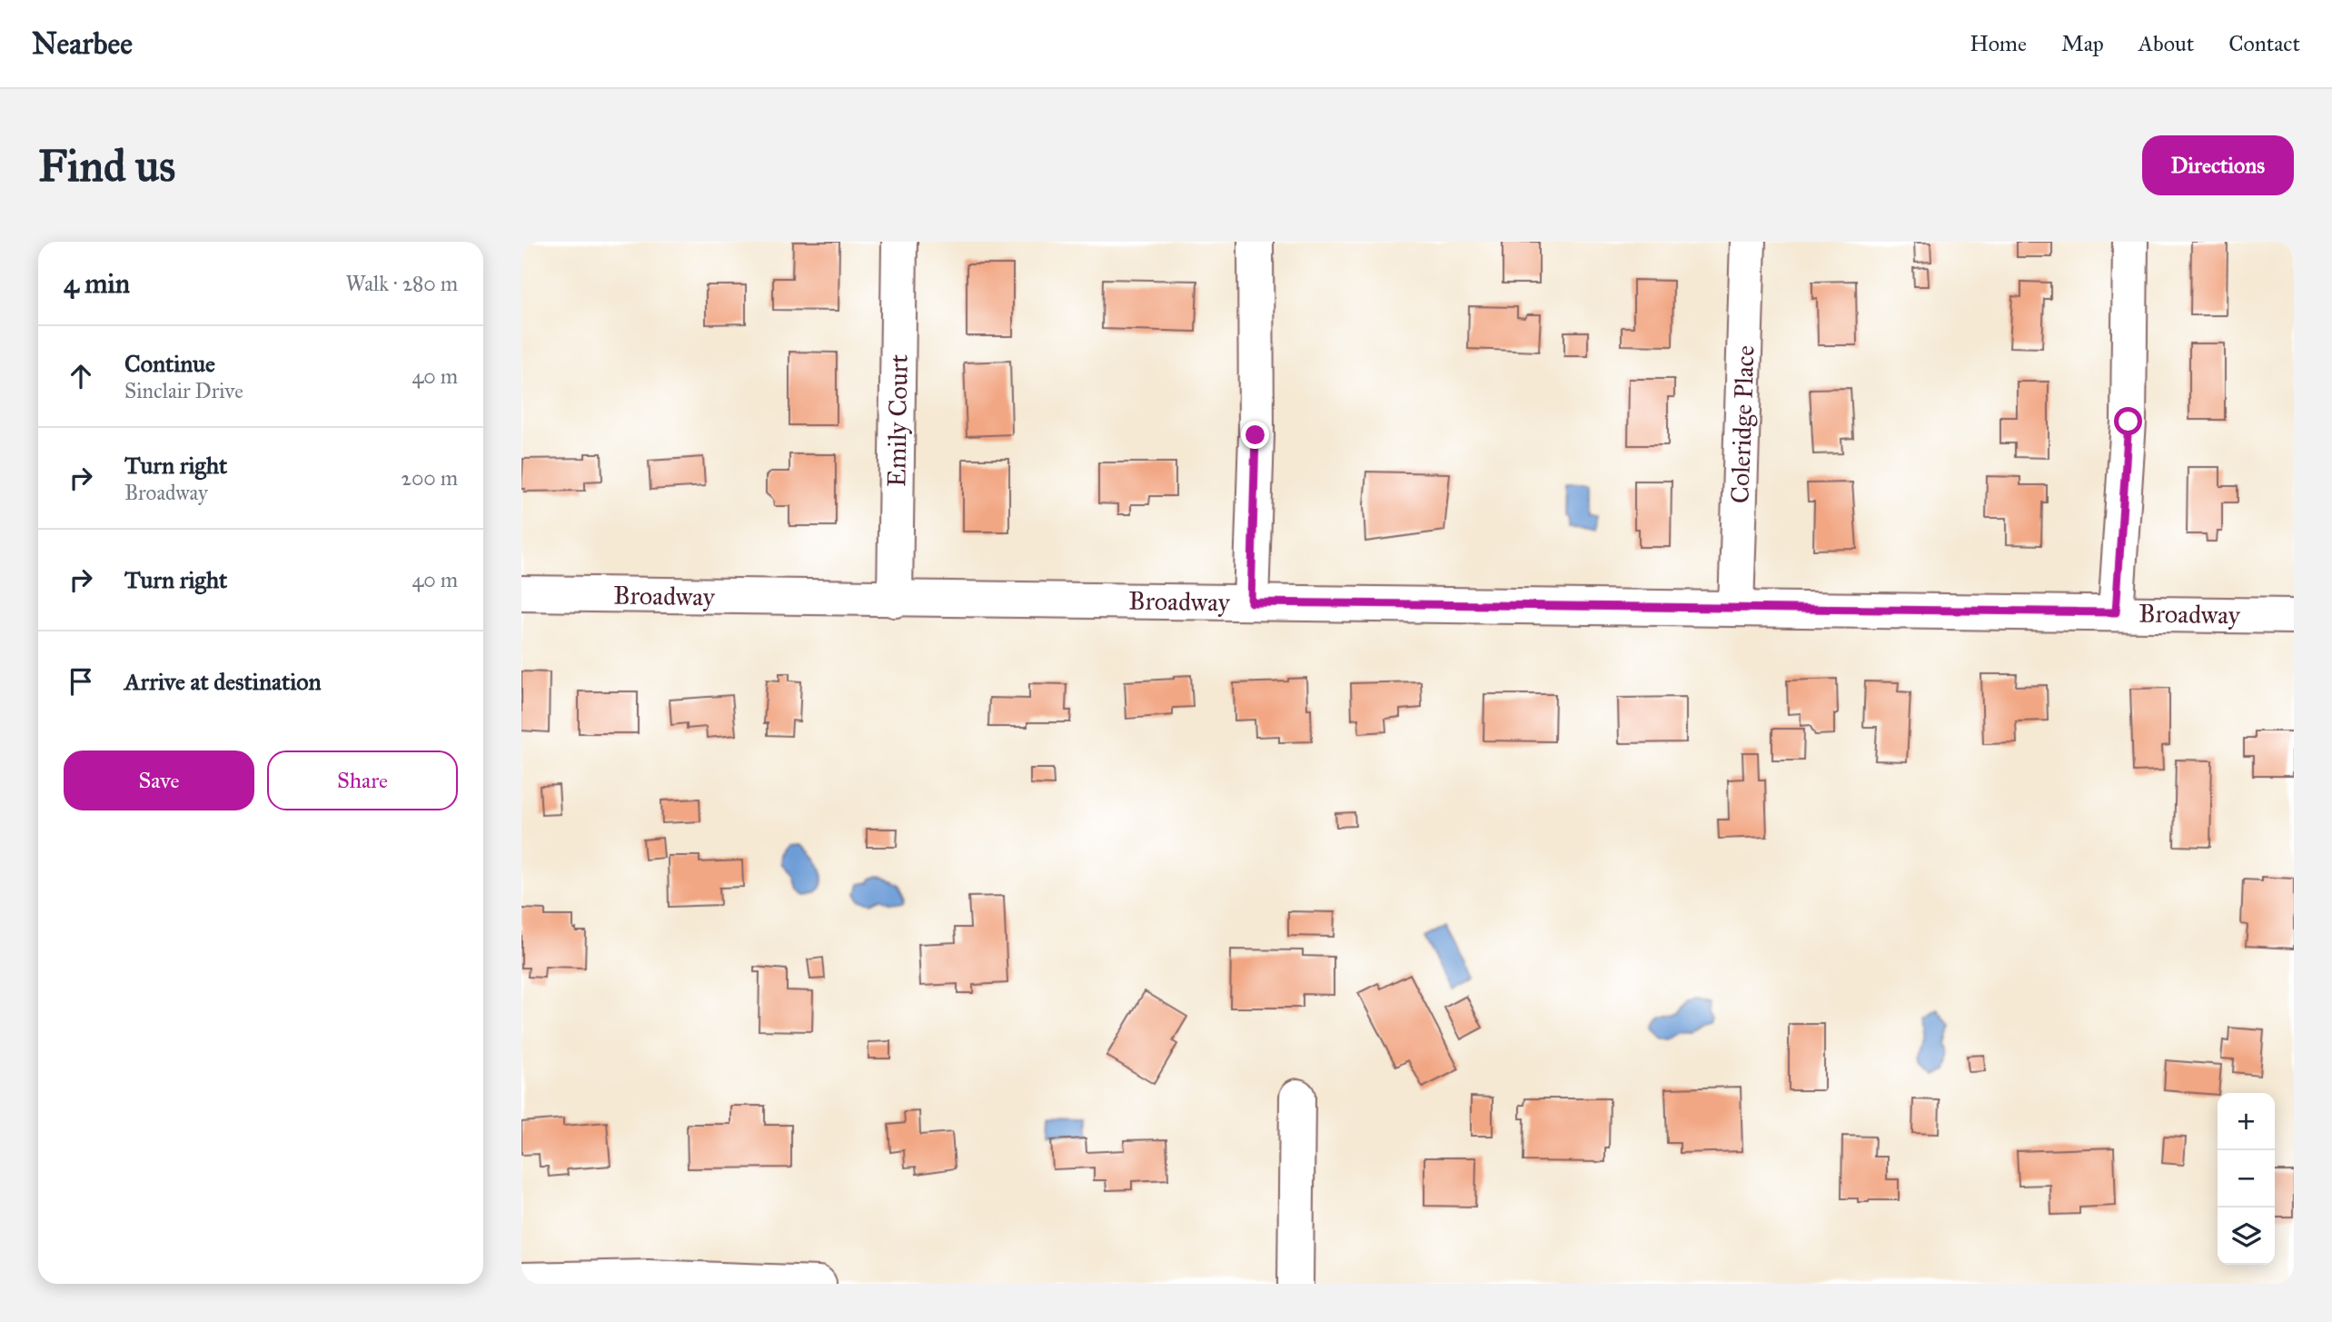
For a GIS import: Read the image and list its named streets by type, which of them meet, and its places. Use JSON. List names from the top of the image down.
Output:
{
  "streets": {
    "street": ["Emily Court", "Coleridge Place", "Broadway"]
  },
  "crossings": [
    ["Emily Court", "Broadway"],
    ["Coleridge Place", "Broadway"]
  ],
  "page": {
    "header": "Nearbee",
    "nav": [
      "Home",
      "Map",
      "About",
      "Contact"
    ],
    "buttons": [
      "Directions",
      ["Save", "Share"]
    ],
    "title": "Find us",
    "heading": ["4 min", "Walk · 280 m"],
    "list": [
      ["Continue", "Sinclair Drive", "40 m"],
      ["Turn right", "Broadway", "200 m"],
      ["Turn right", "40 m"],
      "Arrive at destination"
    ],
    "map_buttons": ["+", "−"]
  }
}
